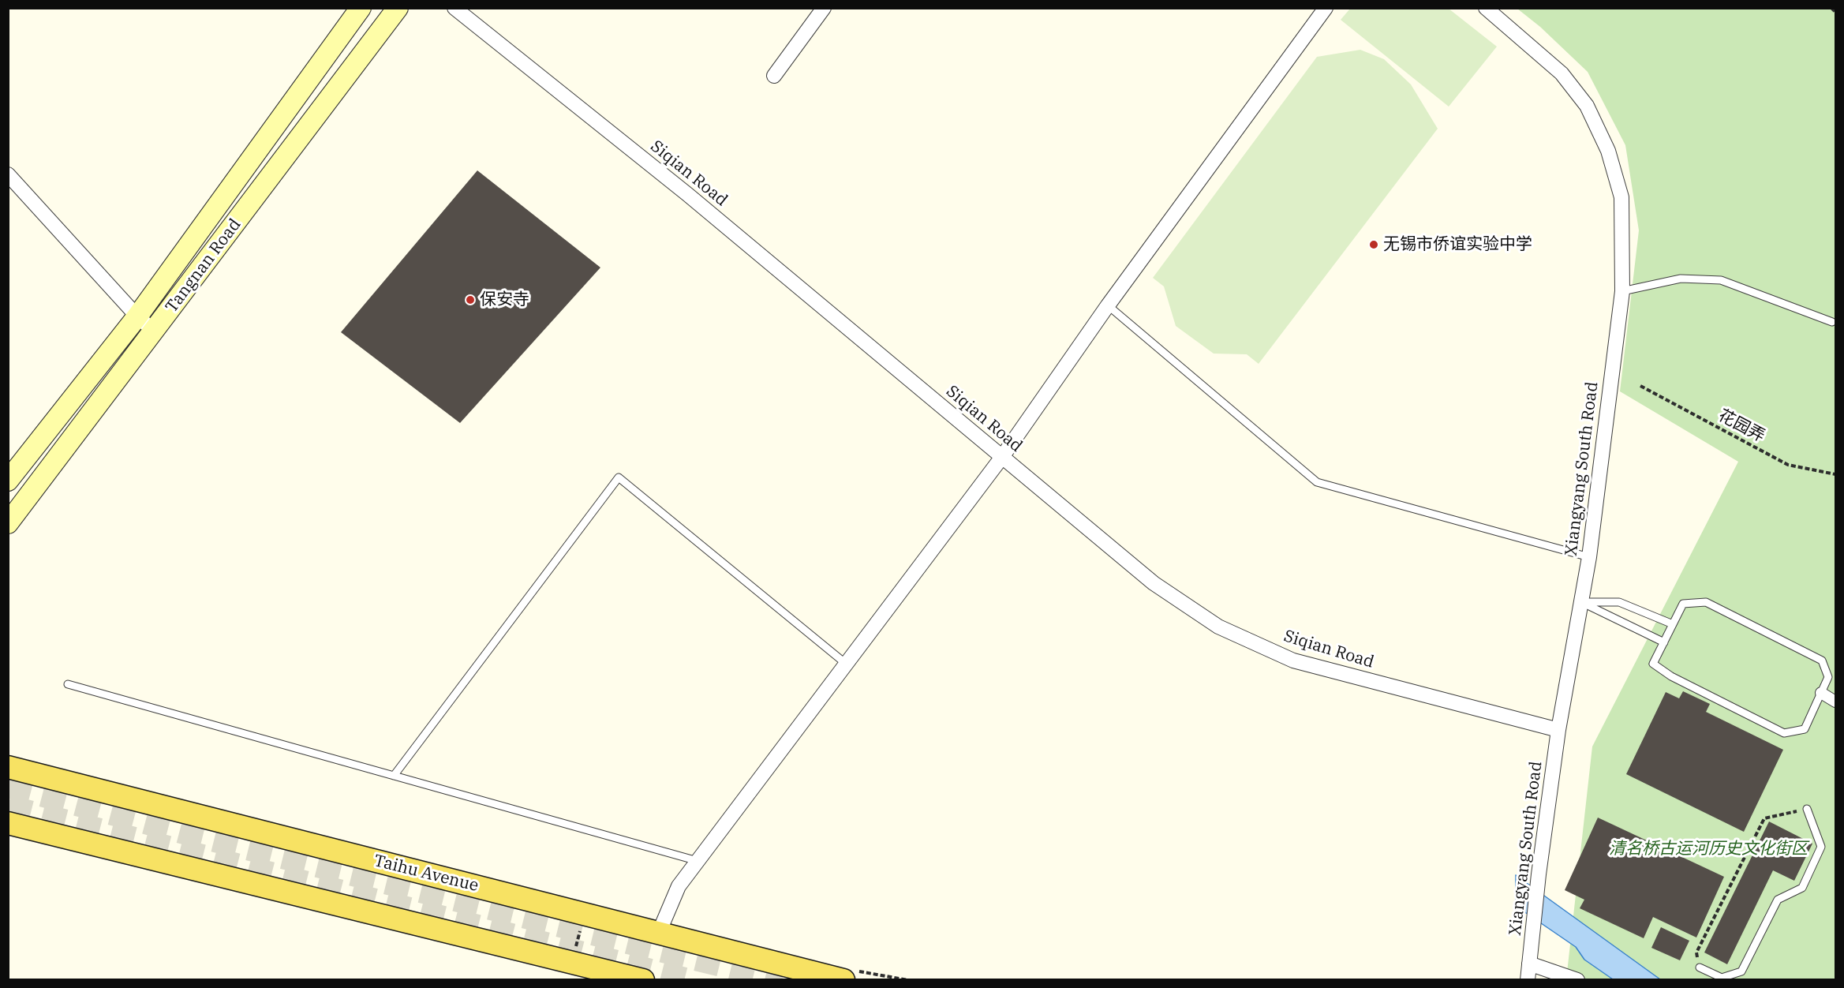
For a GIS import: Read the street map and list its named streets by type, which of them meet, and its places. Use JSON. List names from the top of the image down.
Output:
{
  "streets": {
    "main road": ["Tangnan Road", "Taihu Avenue"],
    "street": ["Siqian Road", "Xiangyang South Road"],
    "path": ["花园弄"]
  },
  "crossings": [
    ["Siqian Road", "Xiangyang South Road"]
  ],
  "parks": ["清名桥古运河历史文化街区"],
  "places": ["无锡市侨谊实验中学", "保安寺"]
}
